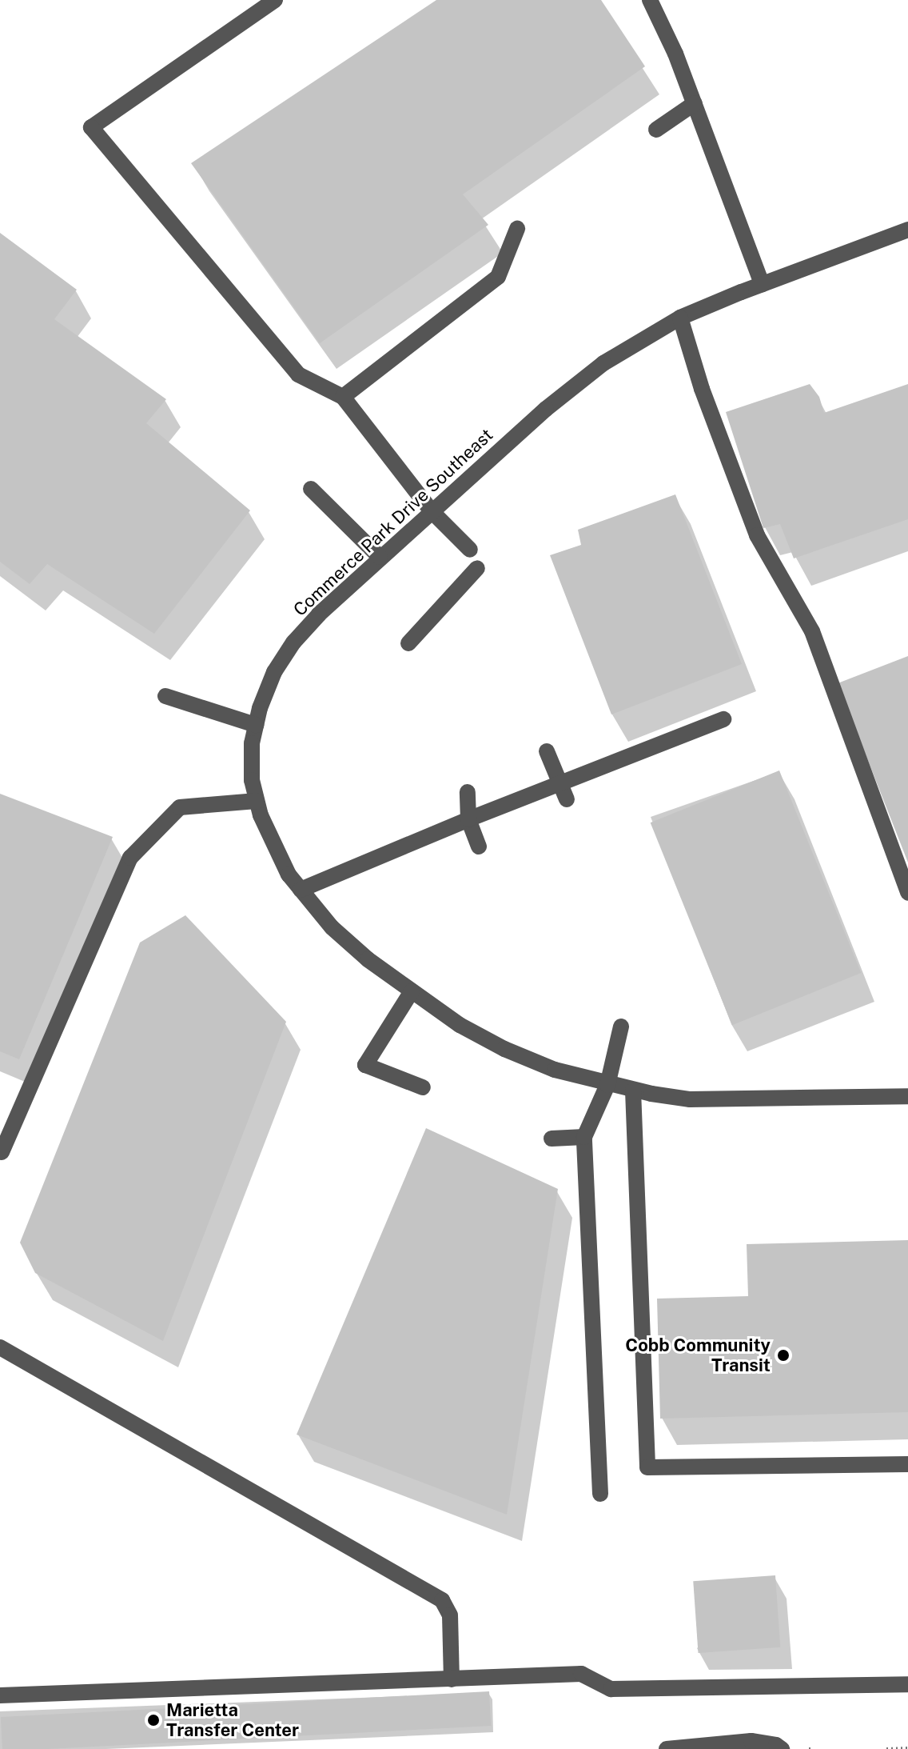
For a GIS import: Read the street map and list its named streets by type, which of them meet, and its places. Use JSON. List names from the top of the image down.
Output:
{
  "streets": {
    "street": ["Commerce Park Drive Southeast"]
  },
  "places": ["Cobb Community Transit", "Marietta Transfer Center"]
}
